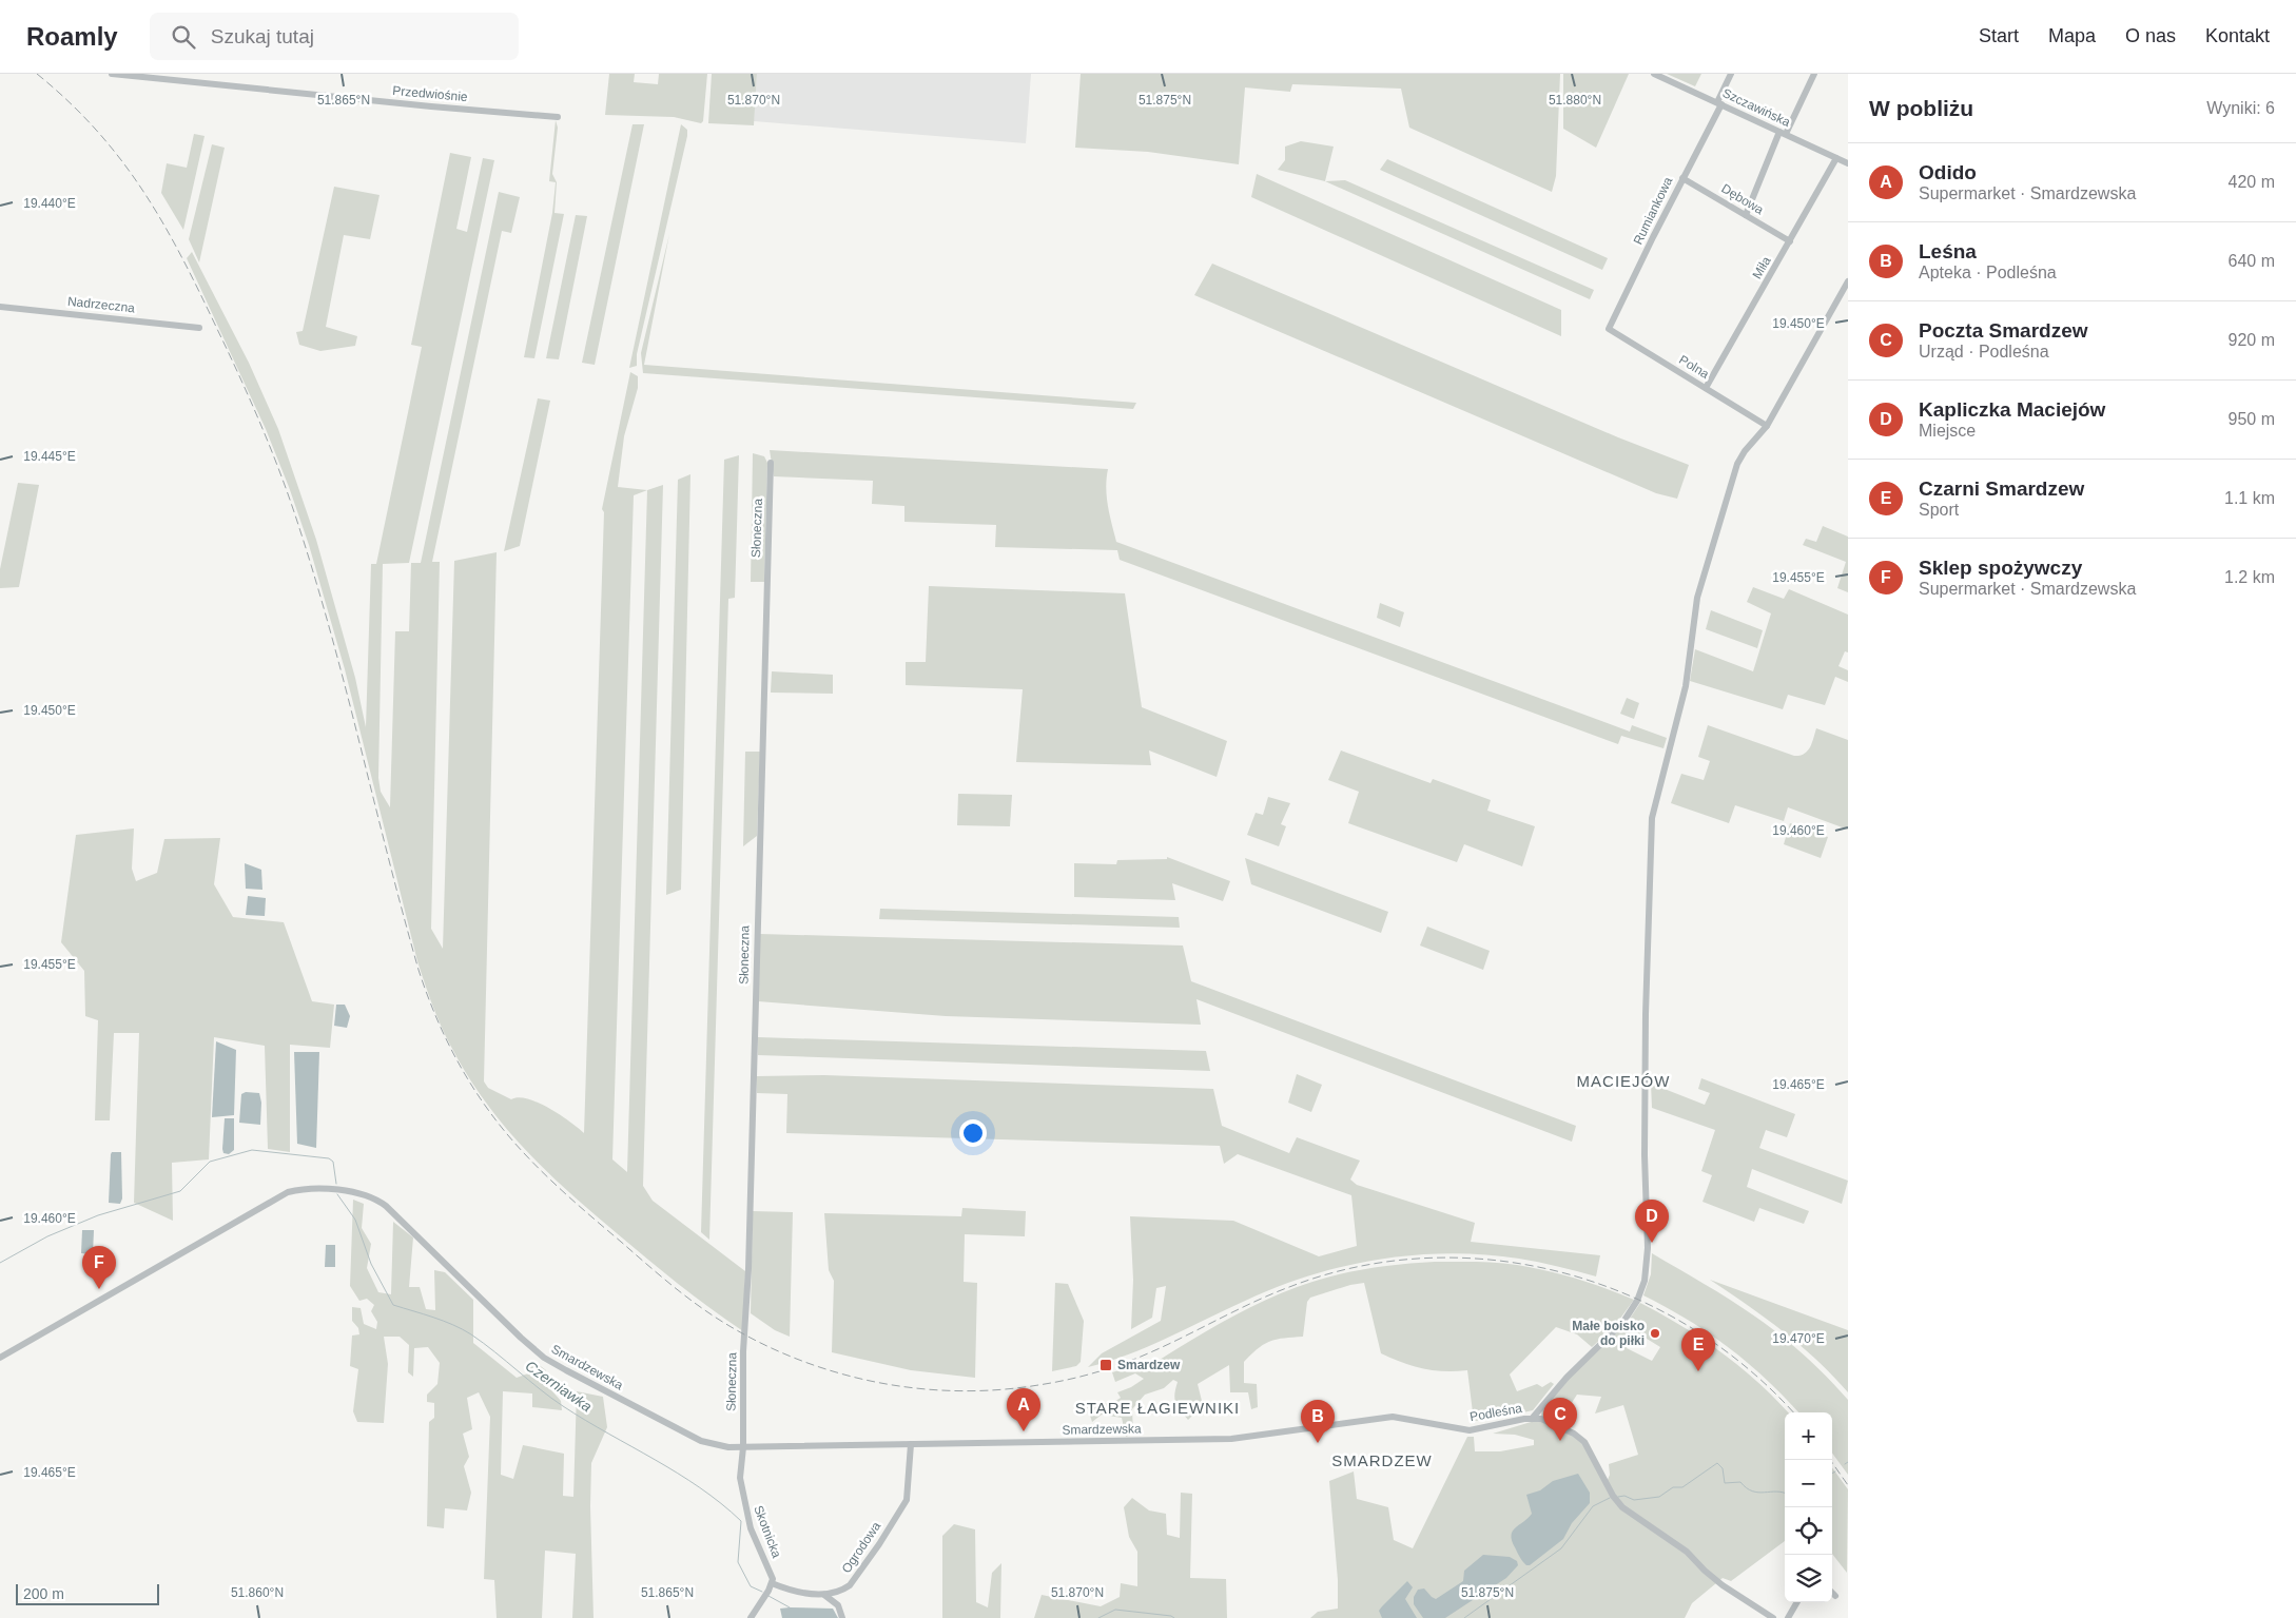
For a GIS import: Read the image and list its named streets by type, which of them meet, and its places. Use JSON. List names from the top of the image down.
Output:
{
  "streets": {
    "street": [
      "Przedwiośnie",
      "Szczawińska",
      "Dębowa",
      "Rumiankowa",
      "Miła",
      "Nadrzeczna",
      "Polna",
      "Słoneczna",
      "Smardzewska",
      "Podleśna",
      "Skotnicka",
      "Ogrodowa"
    ]
  },
  "crossings": [
    ["Szczawińska", "Rumiankowa"],
    ["Szczawińska", "Miła"],
    ["Dębowa", "Rumiankowa"],
    ["Dębowa", "Miła"],
    ["Rumiankowa", "Polna"],
    ["Miła", "Polna"],
    ["Słoneczna", "Smardzewska"],
    ["Słoneczna", "Skotnicka"],
    ["Smardzewska", "Podleśna"],
    ["Smardzewska", "Skotnicka"],
    ["Smardzewska", "Ogrodowa"],
    ["Skotnicka", "Ogrodowa"]
  ],
  "districts": ["MACIEJÓW", "STARE ŁAGIEWNIKI", "SMARDZEW"],
  "water": ["Czerniawka"],
  "places": {
    "other": ["Małe boisko do piłki"],
    "transit": ["Smardzew"]
  },
  "scale_bar": "200 m",
  "page": {
    "header": "Roamly",
    "search": "Szukaj tutaj",
    "nav": [
      "Start",
      "Mapa",
      "O nas",
      "Kontakt"
    ],
    "heading": ["W pobliżu", "Wyniki: 6"],
    "list": [
      {
        "mark": "A",
        "name": "Odido",
        "note": "Supermarket · Smardzewska",
        "value": "420 m"
      },
      {
        "mark": "B",
        "name": "Leśna",
        "note": "Apteka · Podleśna",
        "value": "640 m"
      },
      {
        "mark": "C",
        "name": "Poczta Smardzew",
        "note": "Urząd · Podleśna",
        "value": "920 m"
      },
      {
        "mark": "D",
        "name": "Kapliczka Maciejów",
        "note": "Miejsce",
        "value": "950 m"
      },
      {
        "mark": "E",
        "name": "Czarni Smardzew",
        "note": "Sport",
        "value": "1.1 km"
      },
      {
        "mark": "F",
        "name": "Sklep spożywczy",
        "note": "Supermarket · Smardzewska",
        "value": "1.2 km"
      }
    ],
    "pins": [
      "D",
      "F",
      "E",
      "A",
      "C",
      "B"
    ],
    "map_buttons": ["+", "−"],
    "scale": "200 m"
  },
  "coordinates": [
    "51.865°N",
    "51.870°N",
    "51.875°N",
    "51.880°N",
    "19.440°E",
    "19.450°E",
    "19.445°E",
    "19.455°E",
    "19.460°E",
    "19.465°E",
    "19.470°E",
    "51.860°N"
  ]
}
